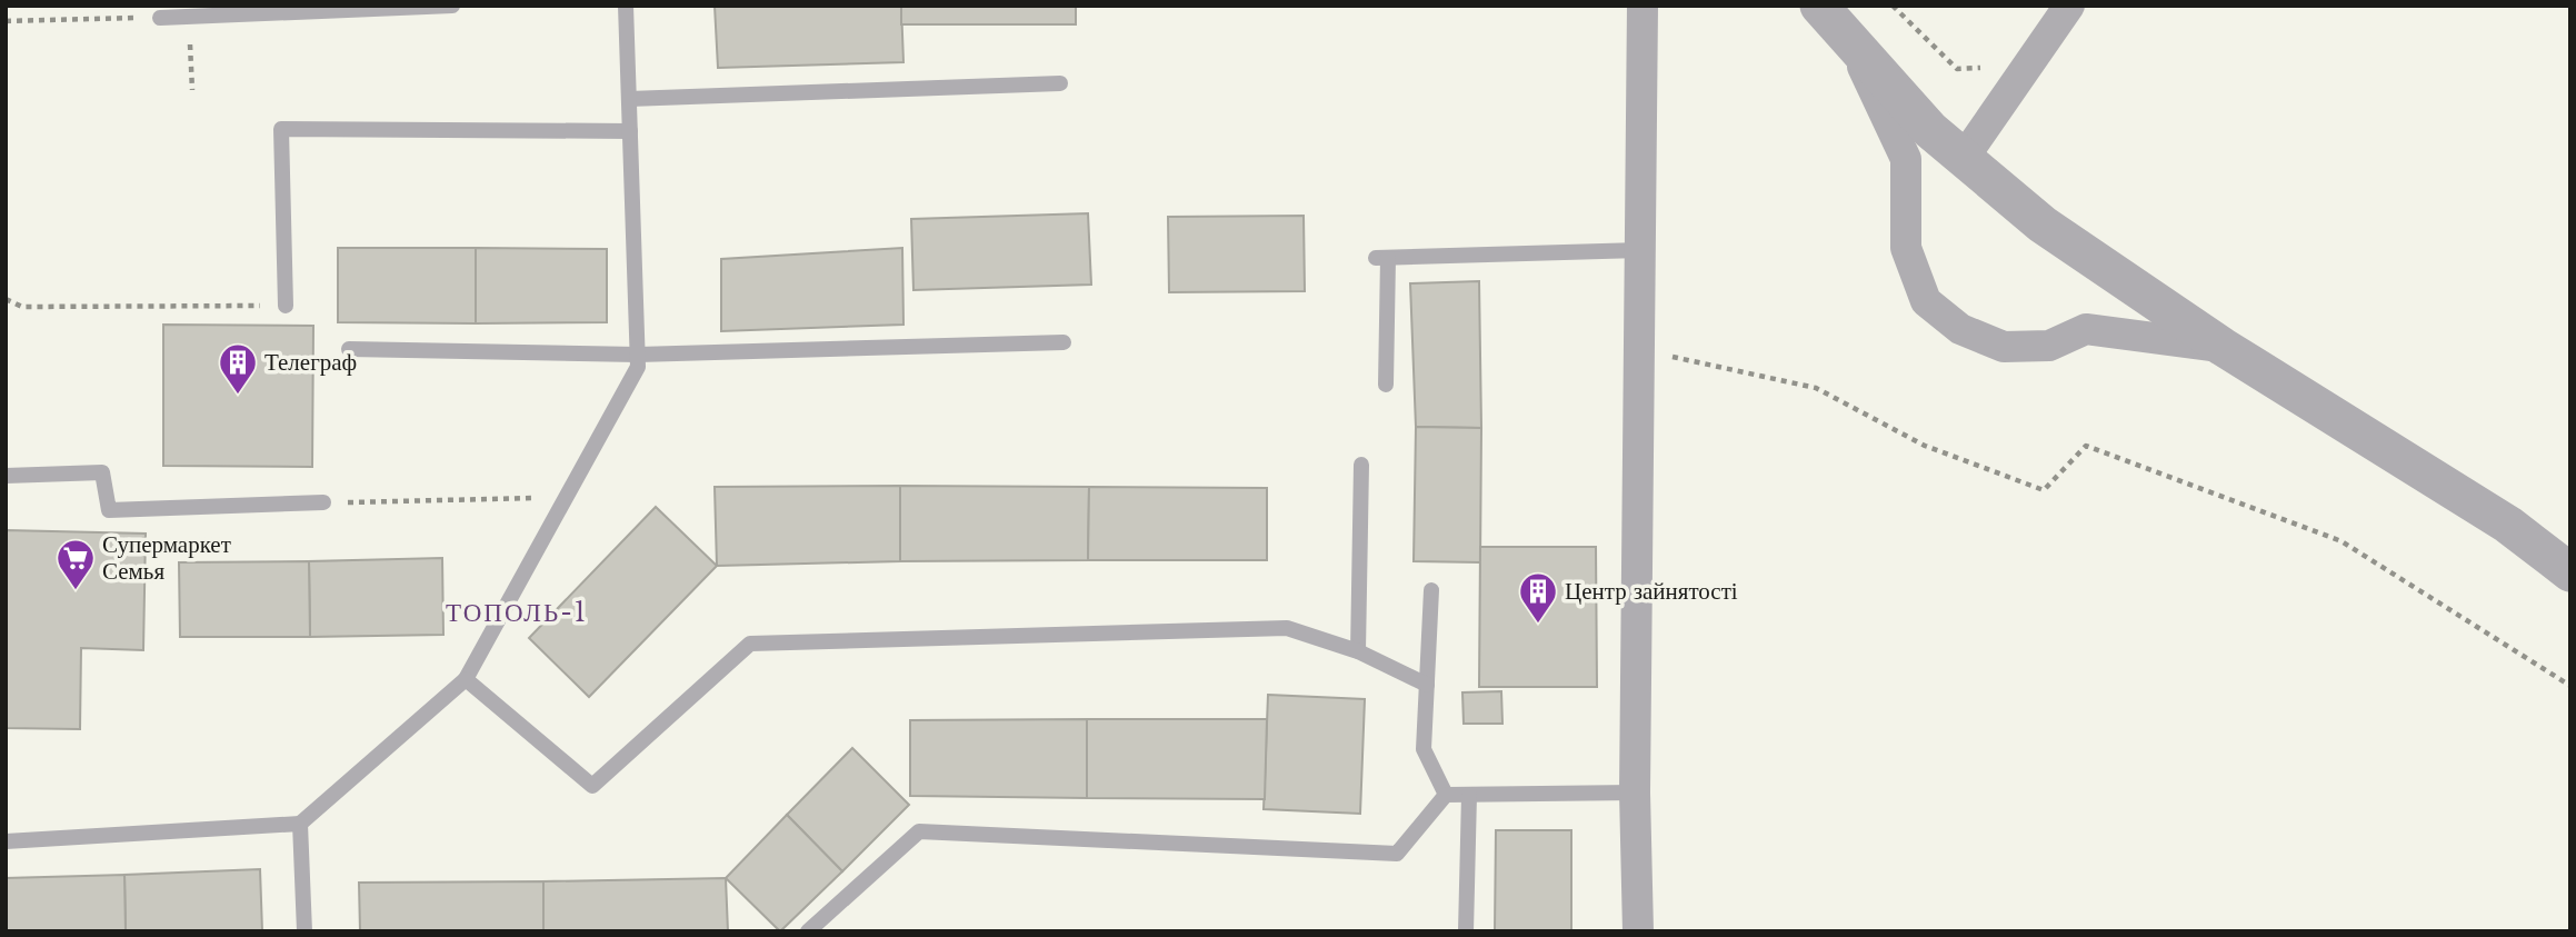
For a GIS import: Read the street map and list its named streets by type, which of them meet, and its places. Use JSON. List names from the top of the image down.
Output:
{
  "districts": ["ТОПОЛЬ-1"],
  "places": {
    "building": ["Телеграф", "Центр зайнятості"],
    "supermarket": ["Супермаркет Семья"]
  }
}
